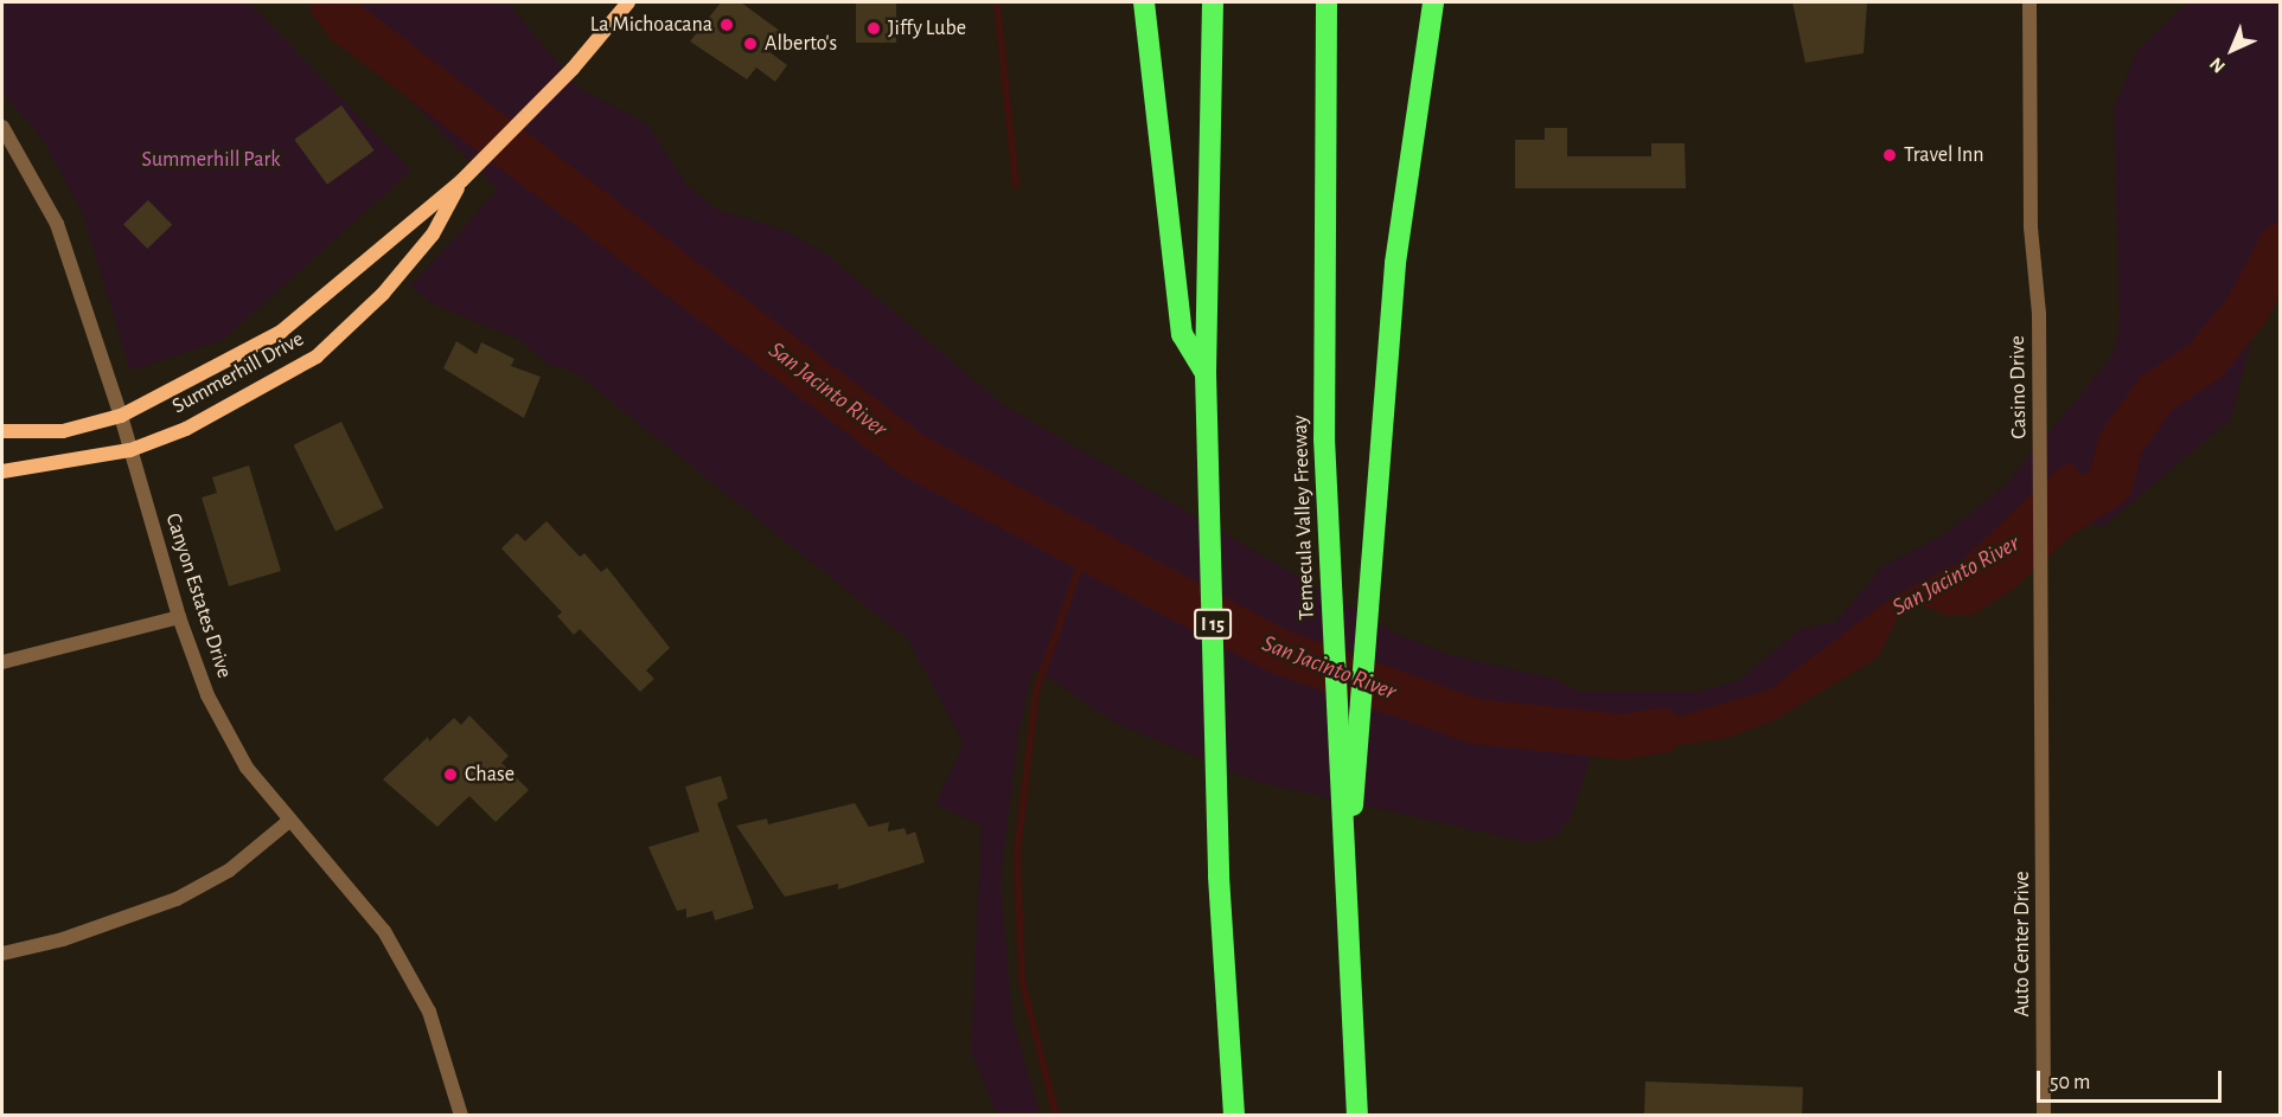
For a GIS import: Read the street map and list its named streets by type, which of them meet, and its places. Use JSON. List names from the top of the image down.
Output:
{
  "streets": {
    "highway": ["Temecula Valley Freeway", "I 15"],
    "main road": ["Summerhill Drive"],
    "street": ["Casino Drive", "Canyon Estates Drive", "Auto Center Drive"]
  },
  "crossings": [
    ["Summerhill Drive", "Canyon Estates Drive"],
    ["Casino Drive", "Auto Center Drive"]
  ],
  "water": ["San Jacinto River"],
  "parks": ["Summerhill Park"],
  "places": [
    "La Michoacana",
    "Jiffy Lube",
    "Alberto's",
    "Travel Inn",
    "Chase"
  ],
  "scale_bar": "50 m",
  "north": "bottom left"
}
